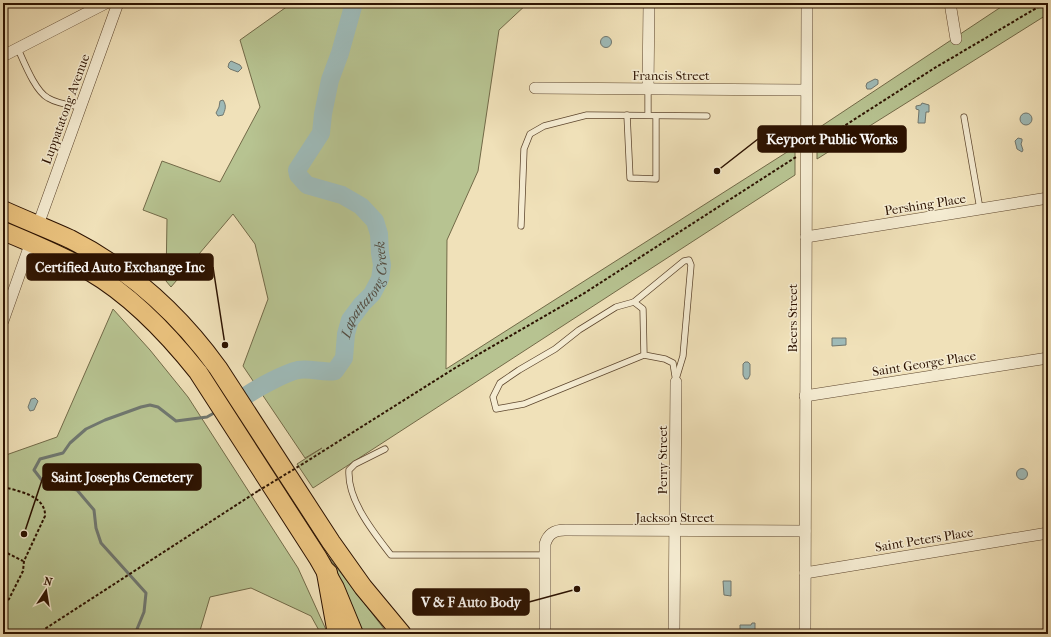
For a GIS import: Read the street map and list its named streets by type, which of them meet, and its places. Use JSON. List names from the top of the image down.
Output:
{
  "streets": {
    "street": [
      "Francis Street",
      "Luppatatong Avenue",
      "Pershing Place",
      "Beers Street",
      "Saint George Place",
      "Perry Street",
      "Jackson Street",
      "Saint Peters Place"
    ]
  },
  "crossings": [
    ["Francis Street", "Beers Street"],
    ["Pershing Place", "Beers Street"],
    ["Beers Street", "Saint George Place"],
    ["Beers Street", "Jackson Street"],
    ["Beers Street", "Saint Peters Place"],
    ["Perry Street", "Jackson Street"]
  ],
  "water": ["Lapattatong Creek"],
  "places": [
    "Keyport Public Works",
    "Certified Auto Exchange Inc",
    "Saint Josephs Cemetery",
    "V & F Auto Body"
  ],
  "north": "top"
}
